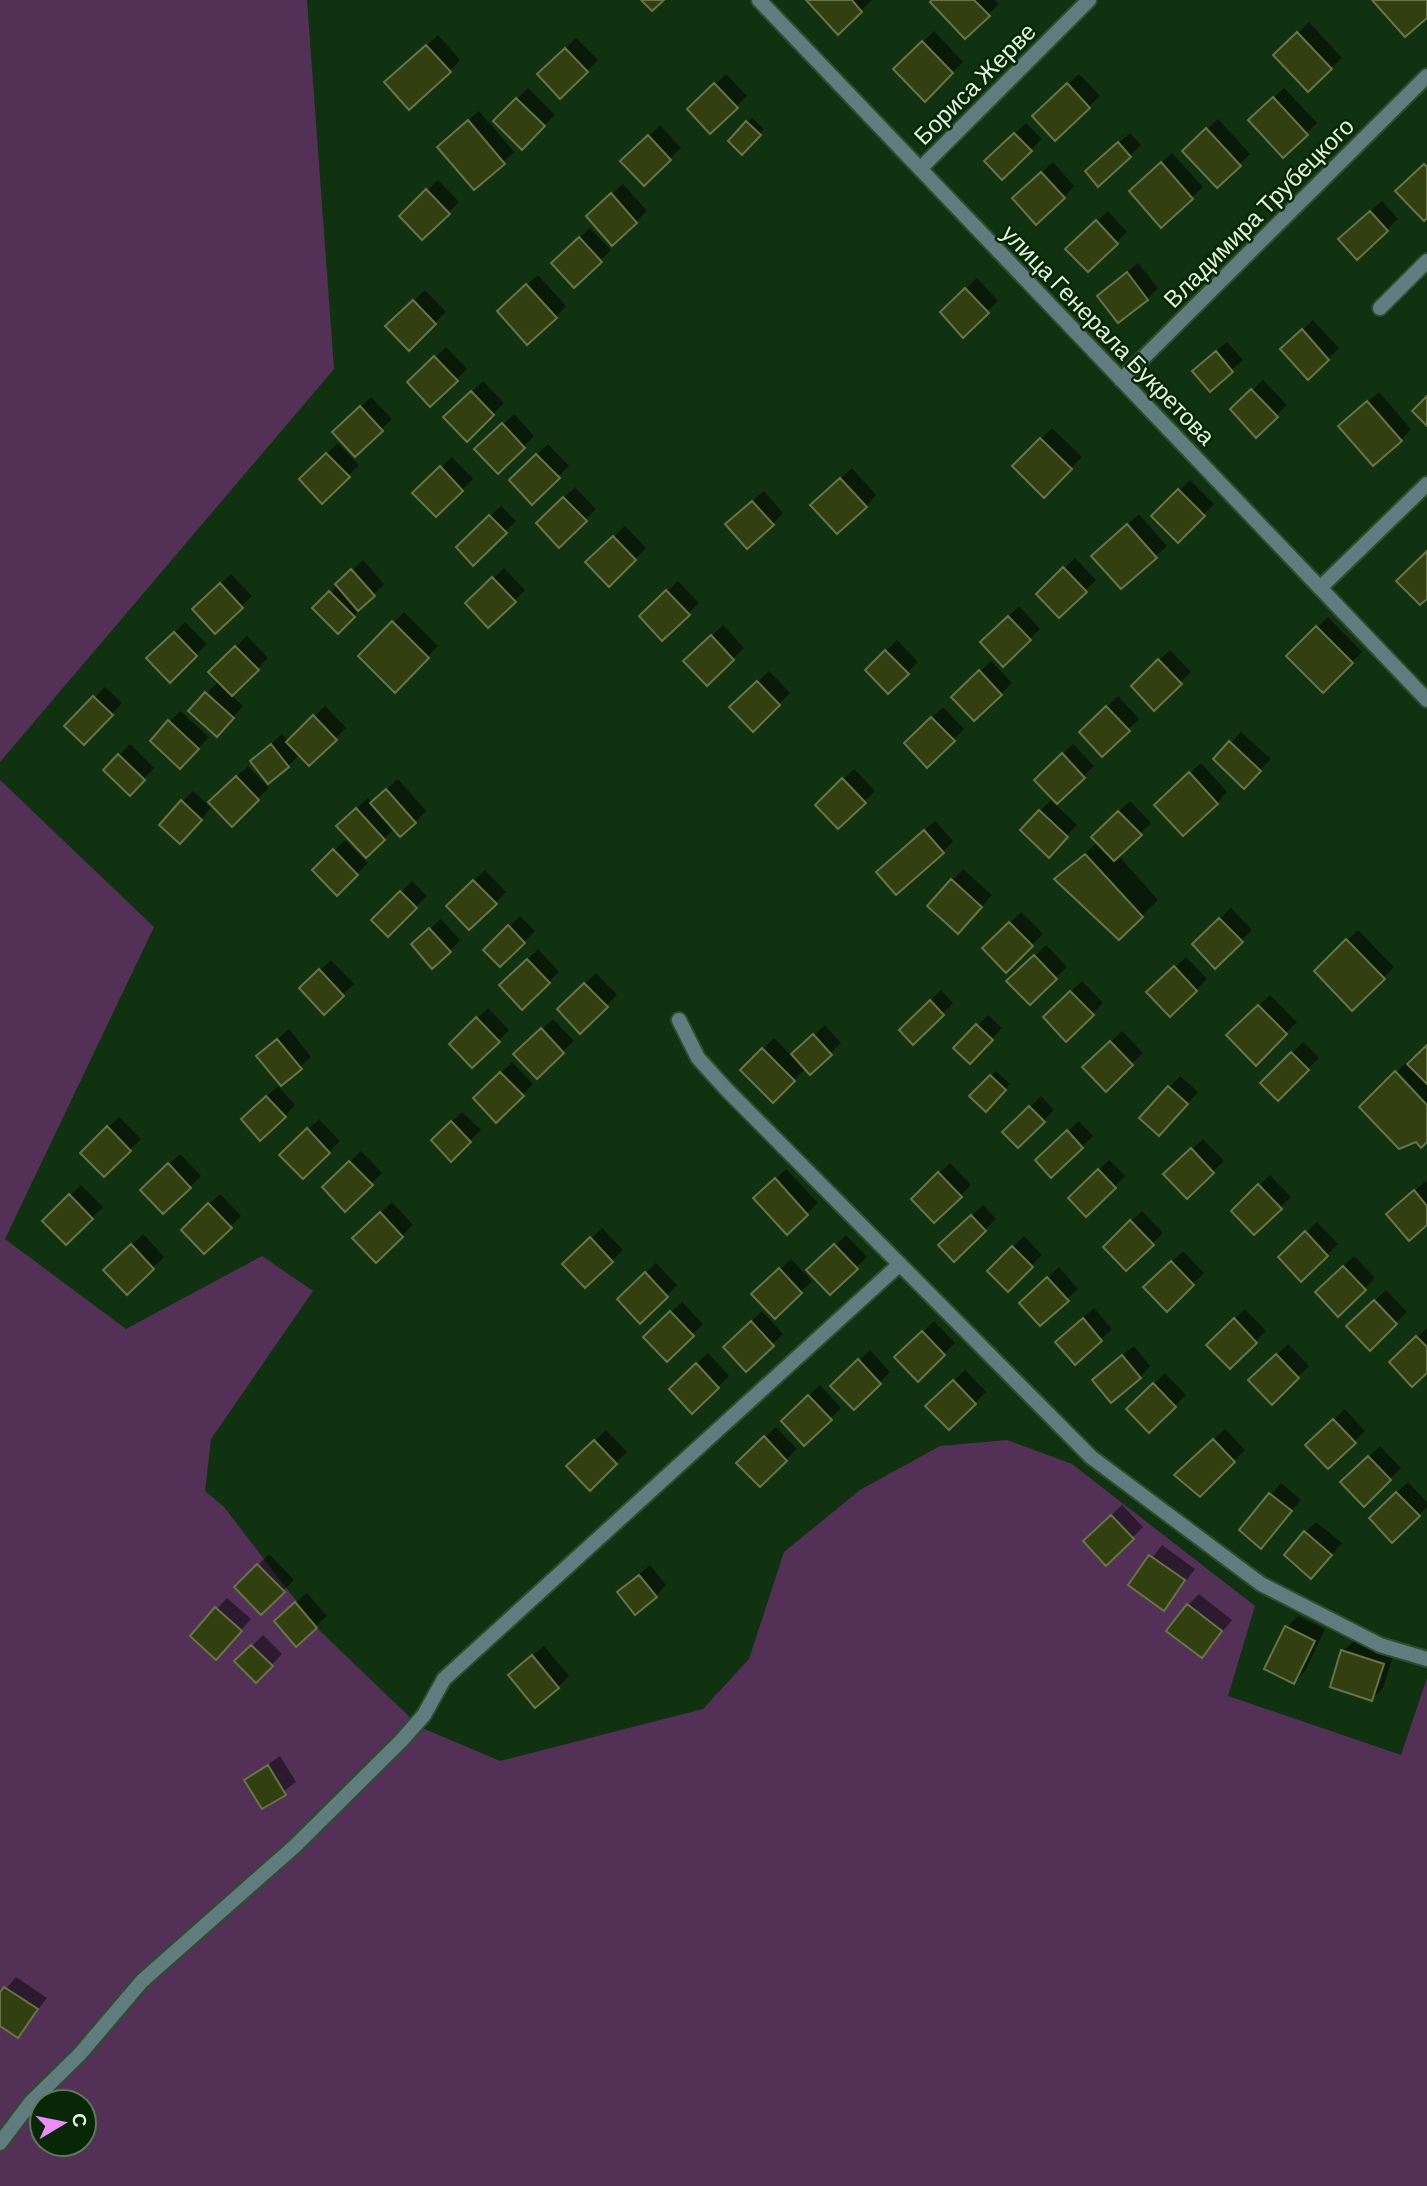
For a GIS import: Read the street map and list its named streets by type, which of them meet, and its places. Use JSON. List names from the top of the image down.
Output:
{
  "streets": {
    "street": ["Бориса Жерве", "Владимира Трубецкого", "улица Генерала Букретова"]
  },
  "crossings": [
    ["Бориса Жерве", "улица Генерала Букретова"],
    ["Владимира Трубецкого", "улица Генерала Букретова"]
  ],
  "north": "right"
}
